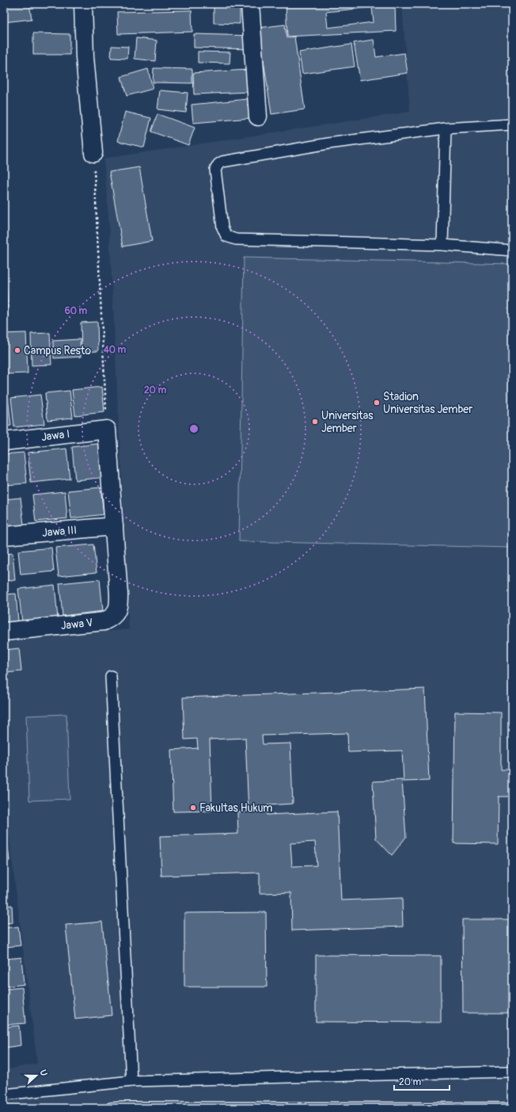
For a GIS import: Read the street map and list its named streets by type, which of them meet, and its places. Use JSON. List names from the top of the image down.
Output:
{
  "streets": {
    "street": ["Jawa I", "Jawa III", "Jawa V"]
  },
  "crossings": [
    ["Jawa III", "Jawa V"]
  ],
  "places": [
    "Campus Resto",
    "Stadion Universitas Jember",
    "Universitas Jember",
    "Fakultas Hukum"
  ],
  "scale_bar": "20 m",
  "north": "right",
  "rings": ["60 m", "40 m", "20 m"]
}
